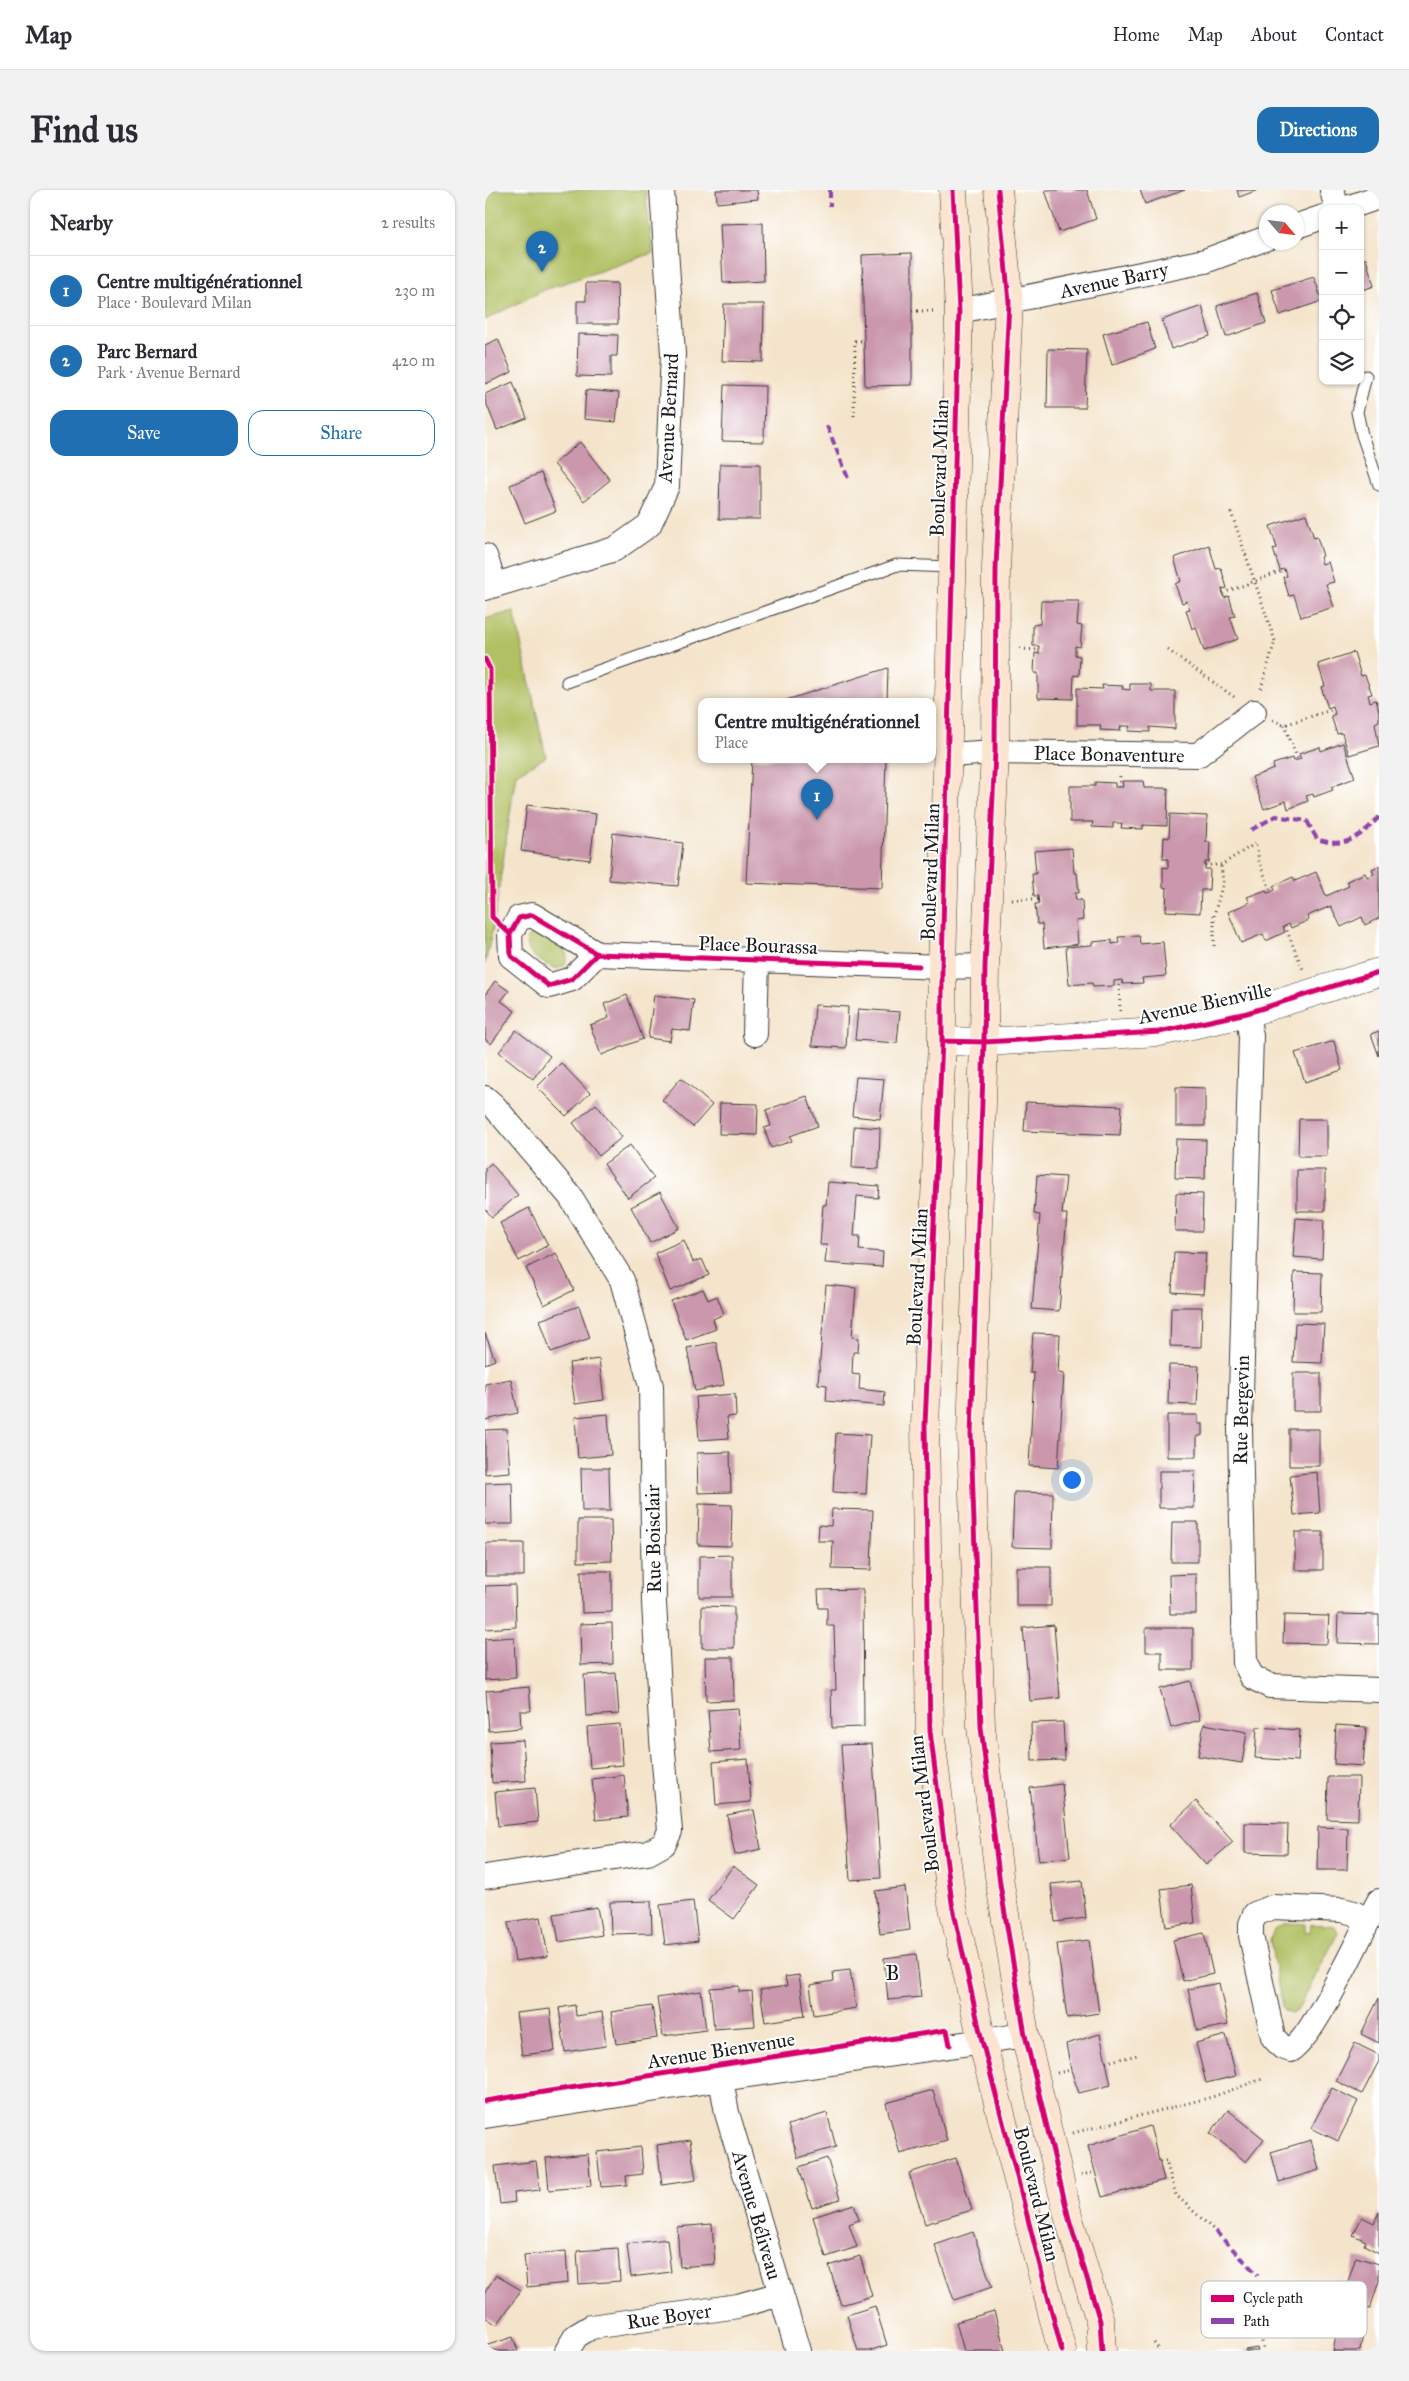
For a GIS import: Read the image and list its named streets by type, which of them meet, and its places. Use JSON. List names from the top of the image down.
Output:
{
  "streets": {
    "main road": ["Boulevard Milan"],
    "street": [
      "Avenue Barry",
      "Avenue Bernard",
      "Place Bonaventure",
      "Place Bourassa",
      "Avenue Bienville",
      "Rue Bergevin",
      "Rue Boisclair",
      "Avenue Bienvenue",
      "Avenue Béliveau",
      "Rue Boyer"
    ]
  },
  "crossings": [
    ["Avenue Barry", "Boulevard Milan"],
    ["Boulevard Milan", "Place Bonaventure"],
    ["Boulevard Milan", "Place Bourassa"],
    ["Boulevard Milan", "Avenue Bienville"],
    ["Boulevard Milan", "Avenue Bienvenue"],
    ["Avenue Bienville", "Rue Bergevin"],
    ["Avenue Bienvenue", "Avenue Béliveau"],
    ["Avenue Béliveau", "Rue Boyer"]
  ],
  "districts": ["B"],
  "legend": ["Cycle path", "Path"],
  "north": "bottom right",
  "page": {
    "header": "Map",
    "nav": [
      "Home",
      "Map",
      "About",
      "Contact"
    ],
    "buttons": [
      "Directions",
      ["Save", "Share"]
    ],
    "title": "Find us",
    "heading": ["Nearby", "2 results"],
    "map_buttons": ["+", "−"],
    "pins": ["2", "1"],
    "list": [
      {
        "mark": "1",
        "name": "Centre multigénérationnel",
        "note": "Place · Boulevard Milan",
        "value": "230 m"
      },
      {
        "mark": "2",
        "name": "Parc Bernard",
        "note": "Park · Avenue Bernard",
        "value": "420 m"
      }
    ],
    "popup": ["Centre multigénérationnel", "Place"]
  }
}
